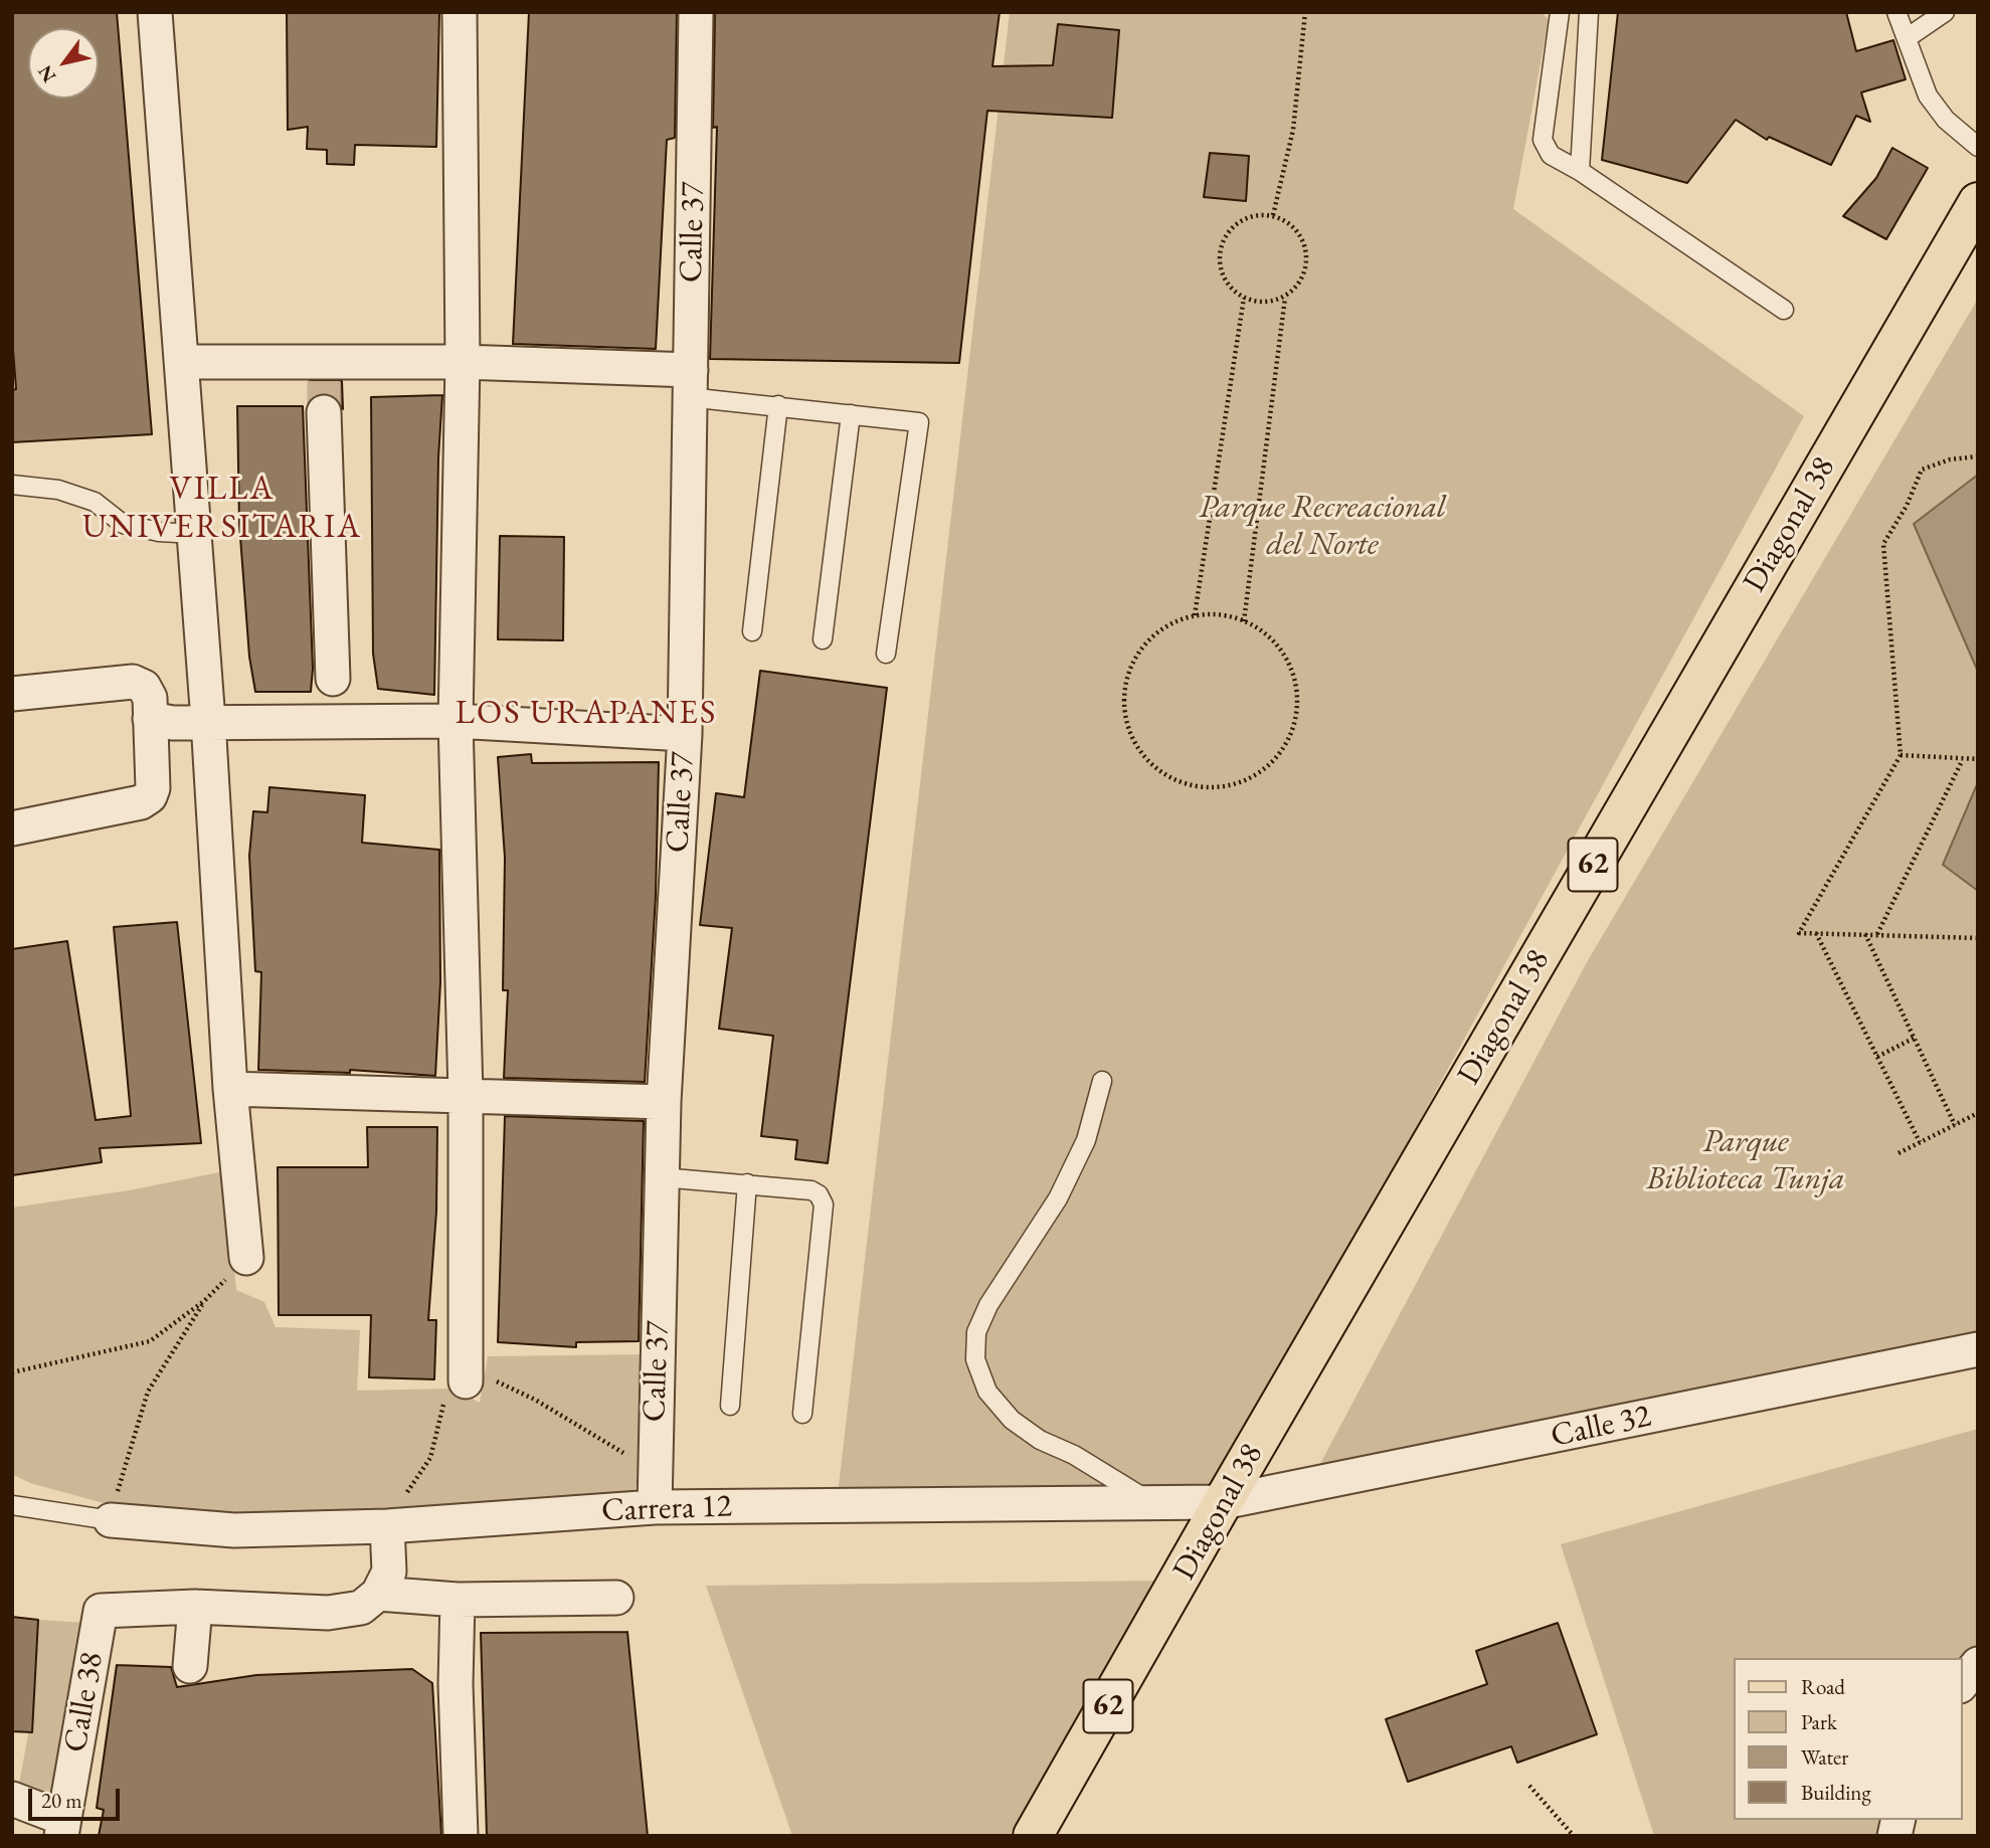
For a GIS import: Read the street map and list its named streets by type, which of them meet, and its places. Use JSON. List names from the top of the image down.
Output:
{
  "streets": {
    "main road": ["Diagonal 38", "62"],
    "street": [
      "Calle 37",
      "Calle 32",
      "Carrera 12",
      "Calle 38"
    ]
  },
  "crossings": [
    ["Calle 37", "Carrera 12"],
    ["Diagonal 38", "Calle 32"],
    ["Diagonal 38", "Carrera 12"],
    ["Calle 32", "Carrera 12"]
  ],
  "districts": ["VILLA UNIVERSITARIA", "LOS URAPANES"],
  "parks": ["Parque Recreacional del Norte", "Parque Biblioteca Tunja"],
  "legend": [
    "Road",
    "Park",
    "Water",
    "Building"
  ],
  "scale_bar": "20 m",
  "north": "bottom left"
}
